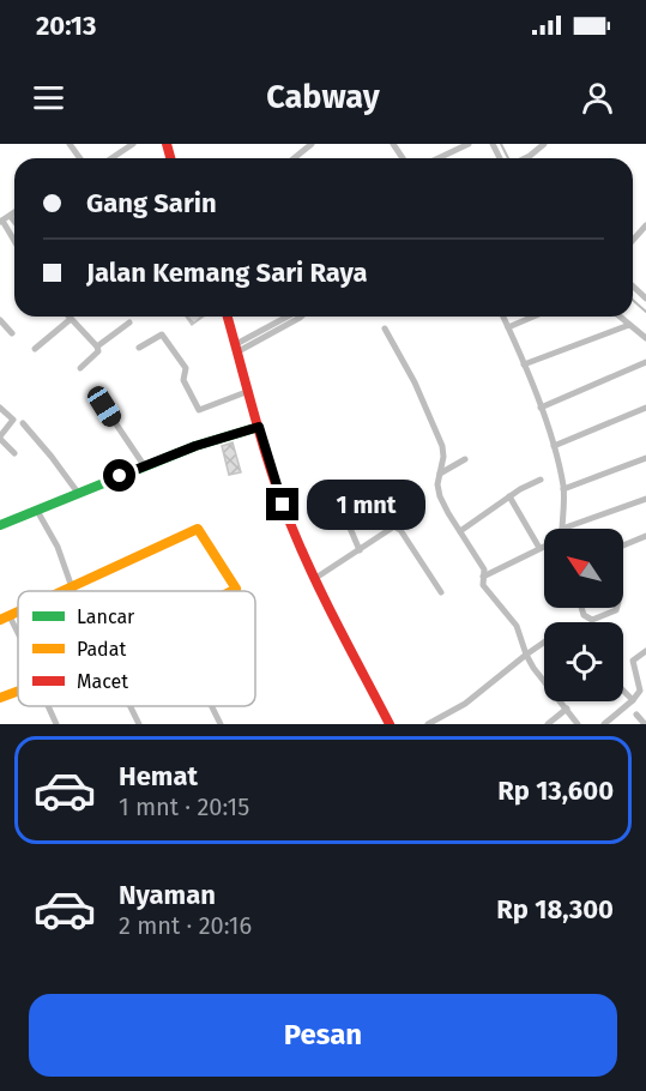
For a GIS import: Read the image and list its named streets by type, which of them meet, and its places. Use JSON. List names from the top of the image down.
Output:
{
  "legend": ["Lancar", "Padat", "Macet"],
  "north": "top left",
  "page": {
    "status": "20:13",
    "header": "Cabway",
    "banner": ["Gang Sarin", "Jalan Kemang Sari Raya"],
    "bubble": "1 mnt",
    "list": [
      {
        "name": "Hemat",
        "note": "1 mnt · 20:15",
        "value": "Rp 13,600"
      },
      {
        "name": "Nyaman",
        "note": "2 mnt · 20:16",
        "value": "Rp 18,300"
      }
    ],
    "buttons": "Pesan"
  }
}
